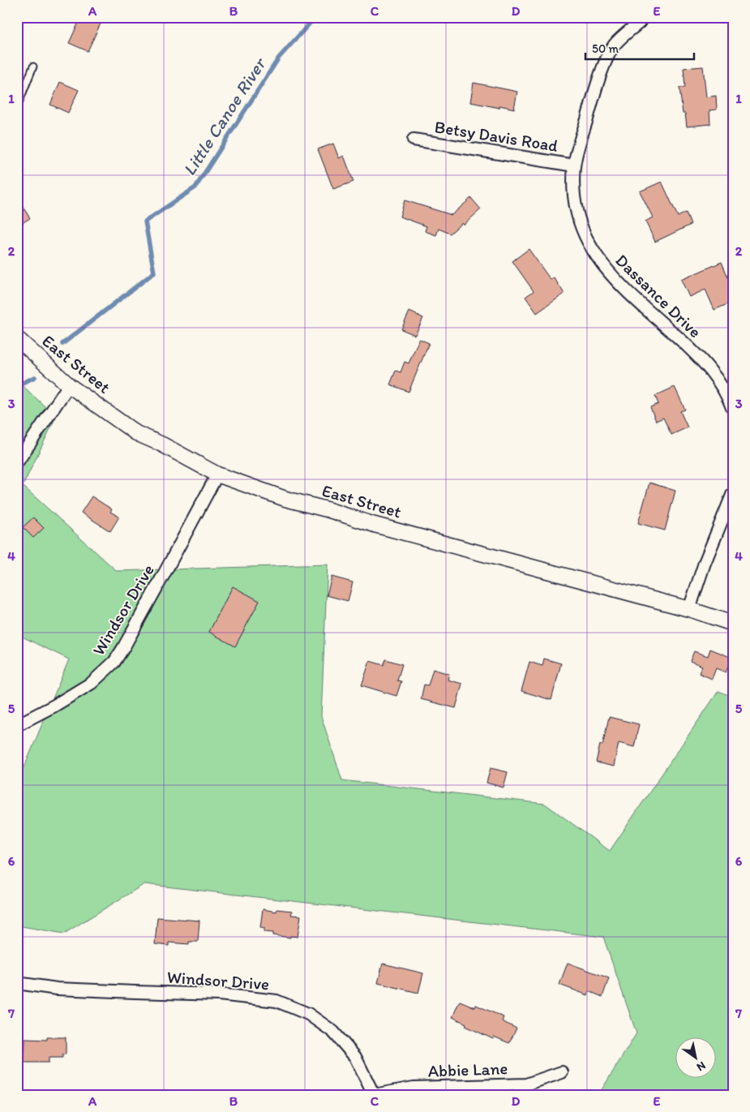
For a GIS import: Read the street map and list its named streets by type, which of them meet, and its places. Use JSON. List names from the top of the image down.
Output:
{
  "streets": {
    "street": [
      "Betsy Davis Road",
      "Dassance Drive",
      "East Street",
      "Windsor Drive",
      "Abbie Lane"
    ]
  },
  "crossings": [
    ["Betsy Davis Road", "Dassance Drive"],
    ["East Street", "Windsor Drive"],
    ["Windsor Drive", "Abbie Lane"]
  ],
  "water": ["Little Canoe River"],
  "scale_bar": "50 m",
  "north": "bottom right",
  "grid": {
    "columns": [
      "A",
      "B",
      "C",
      "D",
      "E"
    ],
    "rows": [
      "1",
      "2",
      "3",
      "4",
      "5",
      "6",
      "7"
    ]
  }
}
